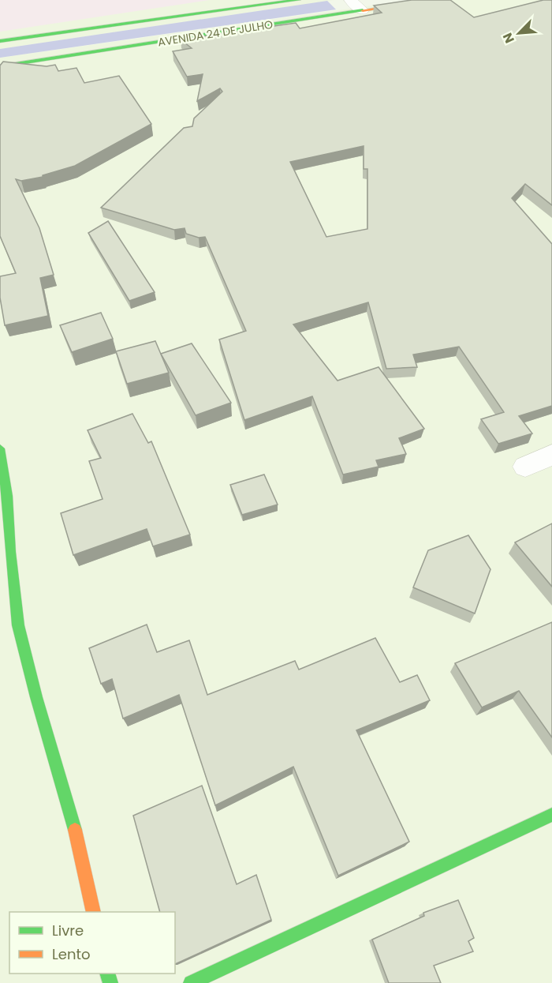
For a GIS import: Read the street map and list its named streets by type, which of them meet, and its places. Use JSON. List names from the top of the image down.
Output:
{
  "streets": {
    "street": ["AVENIDA 24 DE JULHO"]
  },
  "legend": ["Livre", "Lento"],
  "north": "bottom left"
}
